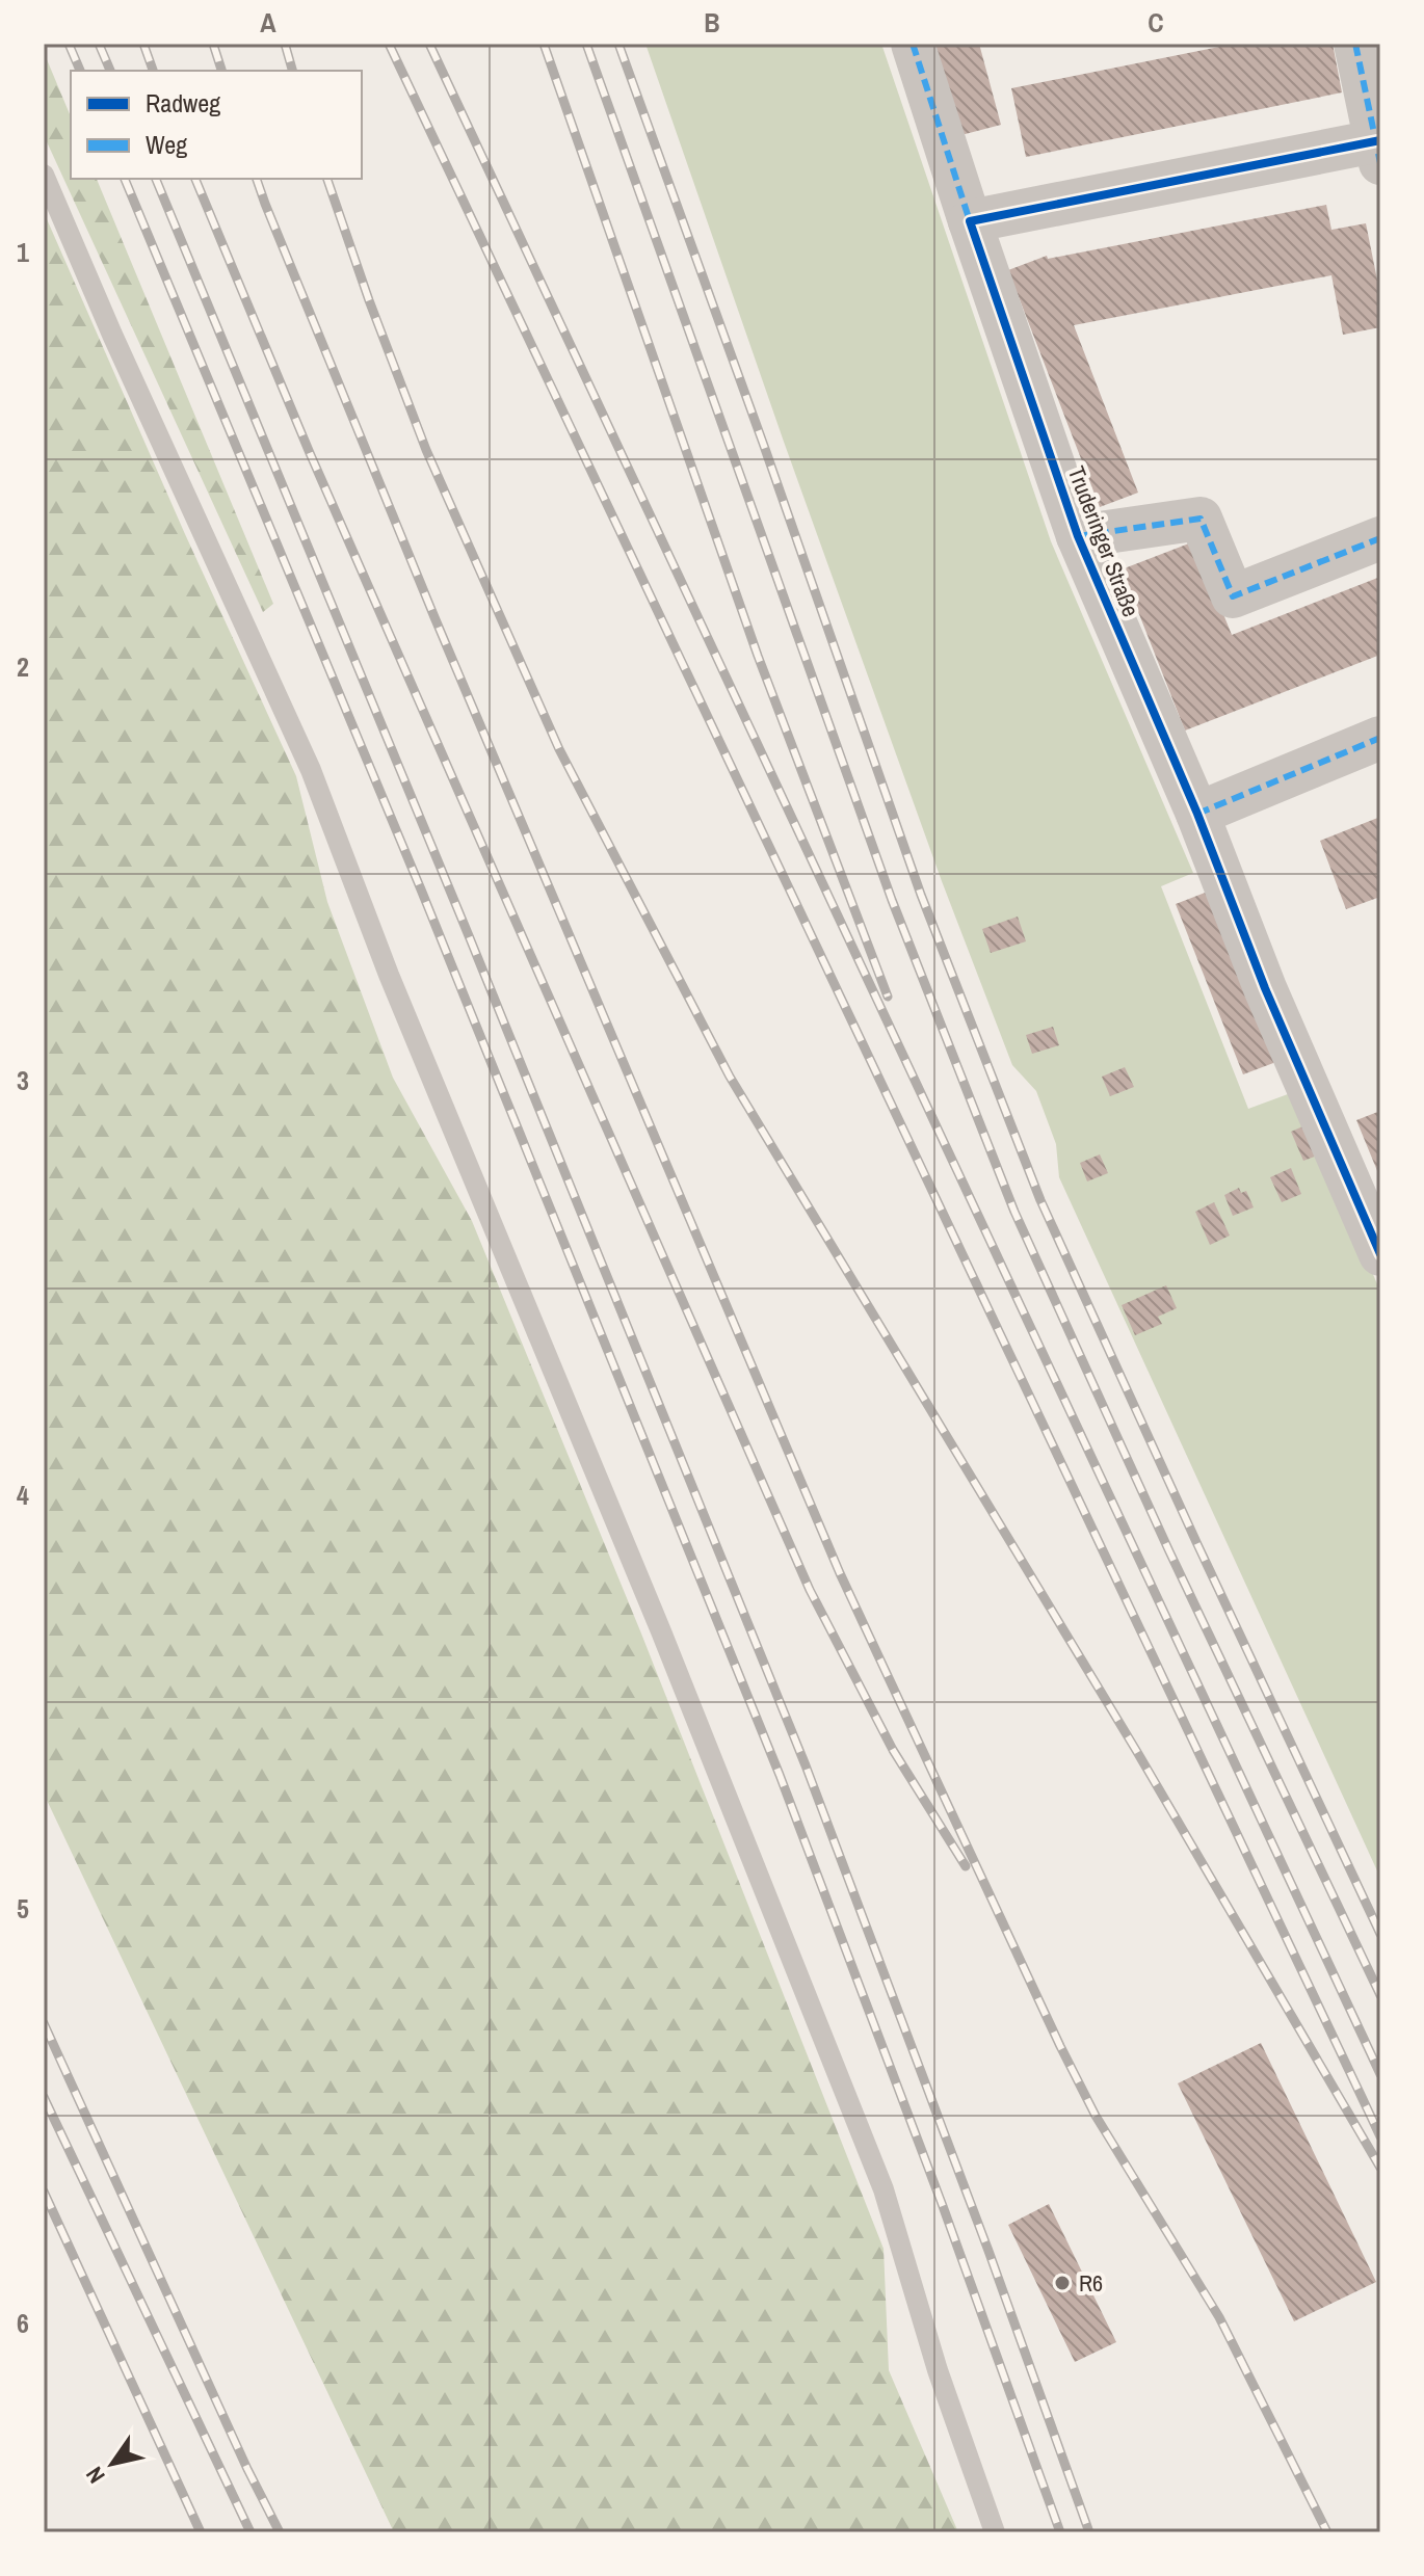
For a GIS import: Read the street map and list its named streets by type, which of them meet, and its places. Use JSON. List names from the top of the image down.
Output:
{
  "streets": {
    "street": ["Truderinger Straße"]
  },
  "places": ["R6"],
  "legend": ["Radweg", "Weg"],
  "north": "bottom left",
  "grid": {
    "columns": ["A", "B", "C"],
    "rows": [
      "1",
      "2",
      "3",
      "4",
      "5",
      "6"
    ]
  }
}
